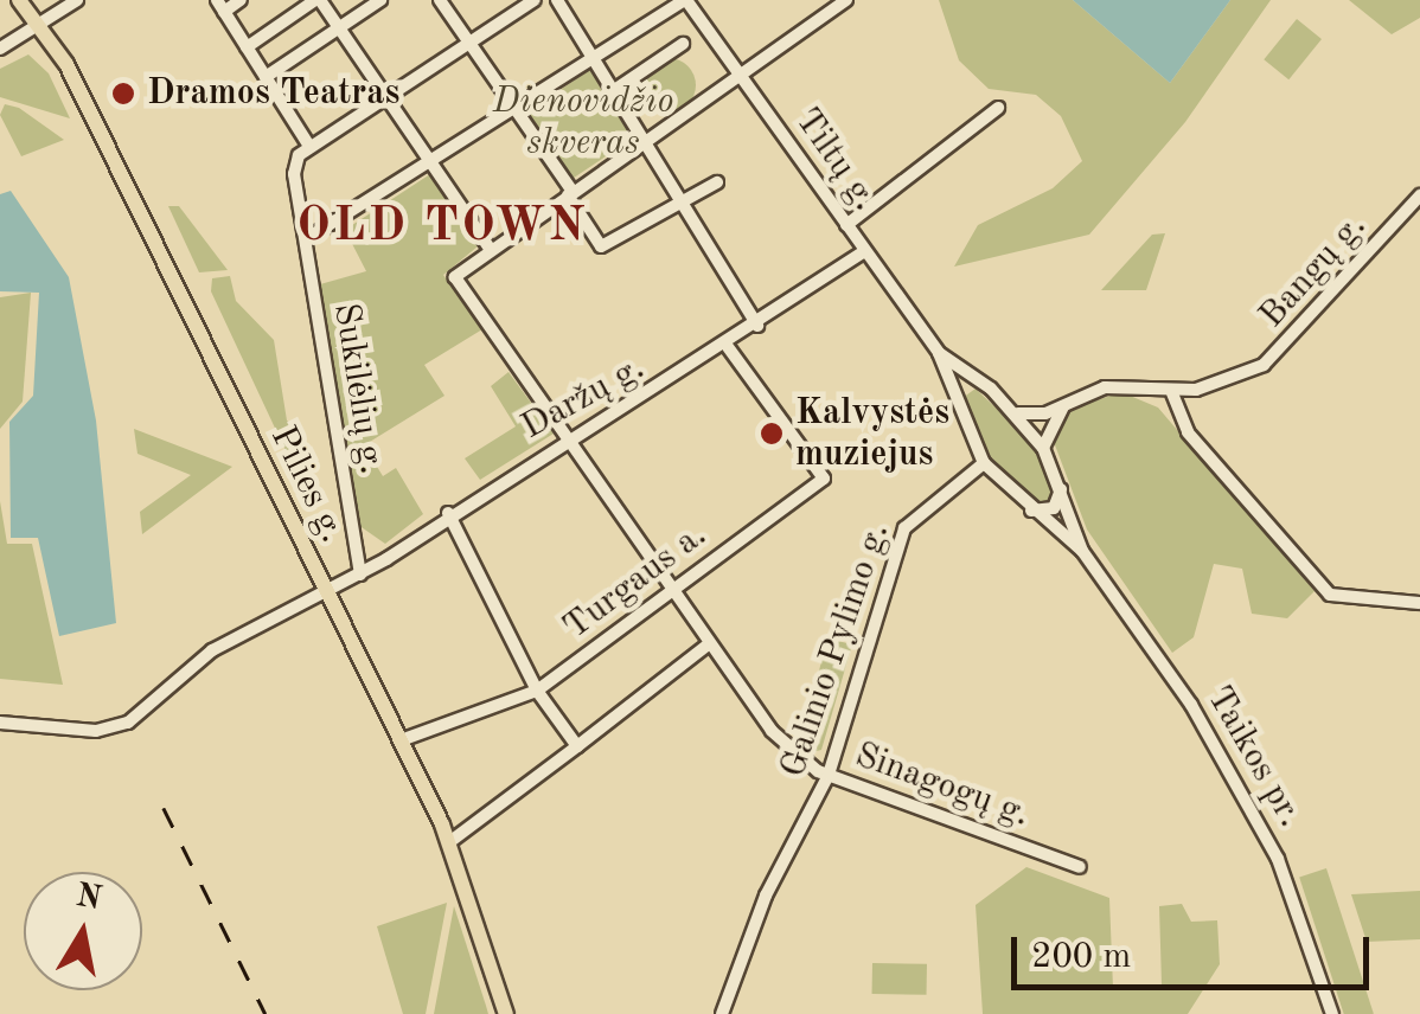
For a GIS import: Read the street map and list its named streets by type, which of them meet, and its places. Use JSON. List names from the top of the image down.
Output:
{
  "streets": {
    "main road": ["Pilies g."],
    "street": [
      "Tiltų g.",
      "Bangų g.",
      "Sukilėlių g.",
      "Daržų g.",
      "Turgaus a.",
      "Galinio Pylimo g.",
      "Taikos pr.",
      "Sinagogų g."
    ]
  },
  "crossings": [
    ["Tiltų g.", "Bangų g."],
    ["Tiltų g.", "Daržų g."],
    ["Tiltų g.", "Galinio Pylimo g."],
    ["Tiltų g.", "Taikos pr."],
    ["Sukilėlių g.", "Daržų g."],
    ["Daržų g.", "Pilies g."],
    ["Daržų g.", "Turgaus a."],
    ["Daržų g.", "Sinagogų g."],
    ["Pilies g.", "Turgaus a."],
    ["Turgaus a.", "Sinagogų g."],
    ["Galinio Pylimo g.", "Taikos pr."],
    ["Galinio Pylimo g.", "Sinagogų g."]
  ],
  "districts": ["OLD TOWN"],
  "parks": ["Dienovidžio skveras"],
  "places": ["Dramos Teatras", "Kalvystės muziejus"],
  "scale_bar": "200 m",
  "north": "top"
}
